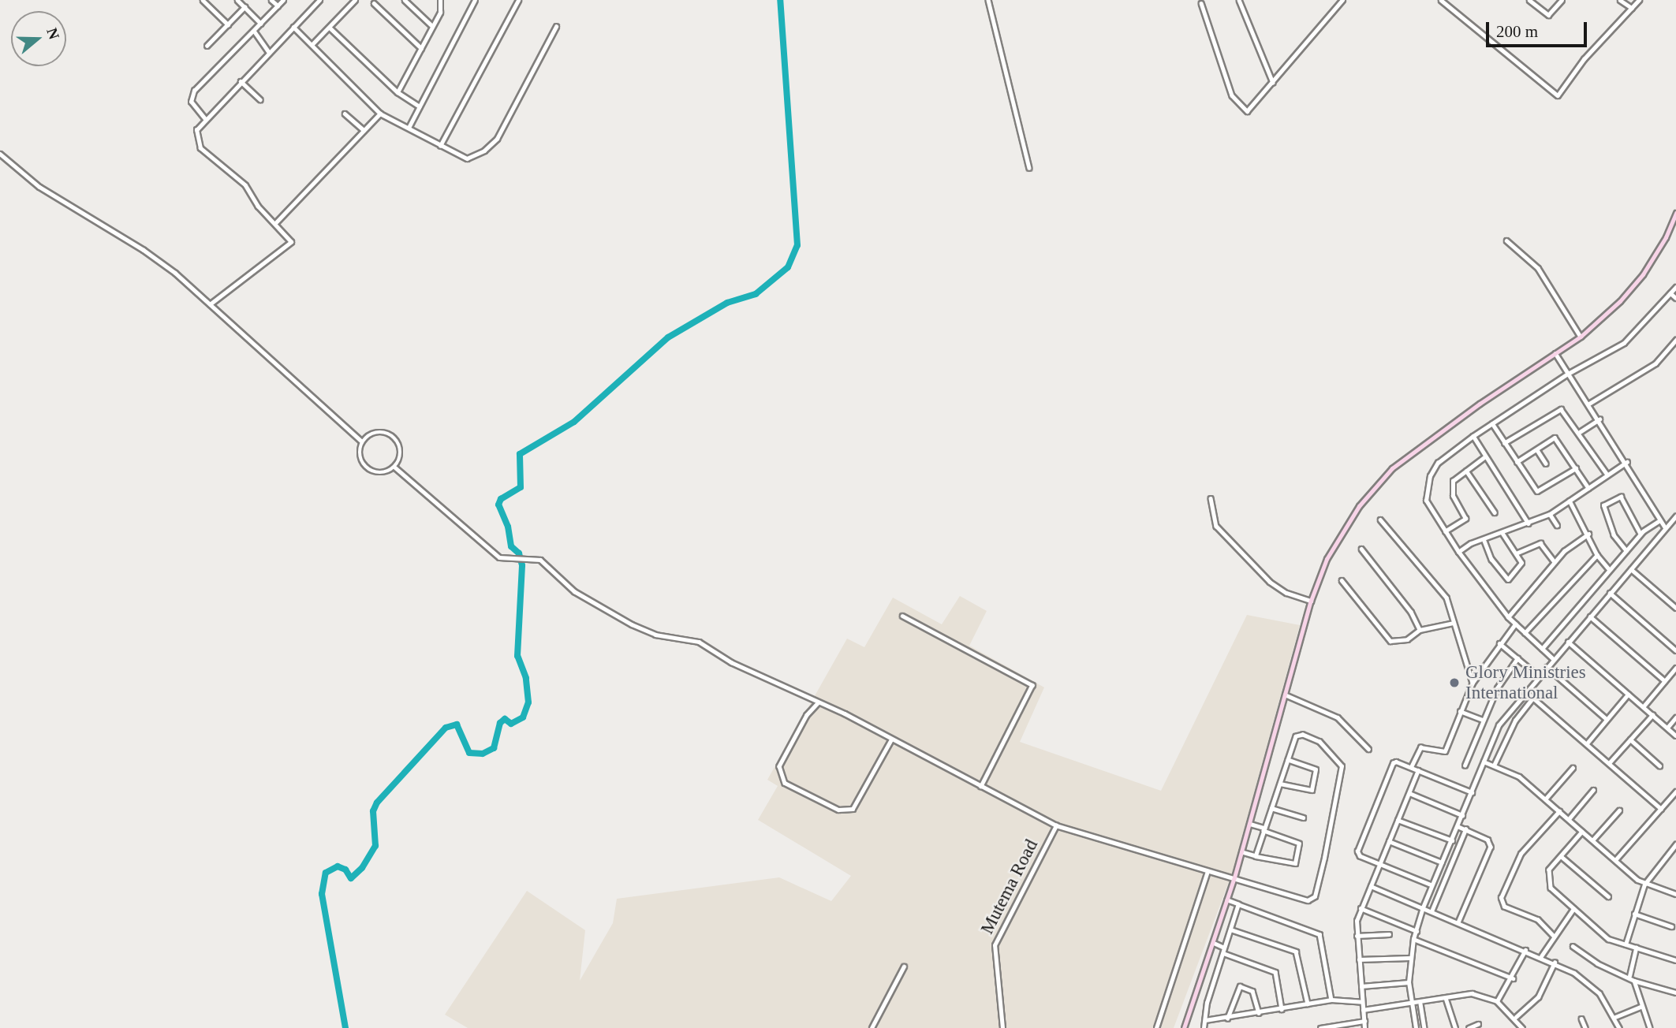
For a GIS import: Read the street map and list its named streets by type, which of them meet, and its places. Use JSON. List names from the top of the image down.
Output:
{
  "streets": {
    "street": ["Mutema Road"]
  },
  "places": ["Glory Ministries International"],
  "scale_bar": "200 m",
  "north": "right"
}
